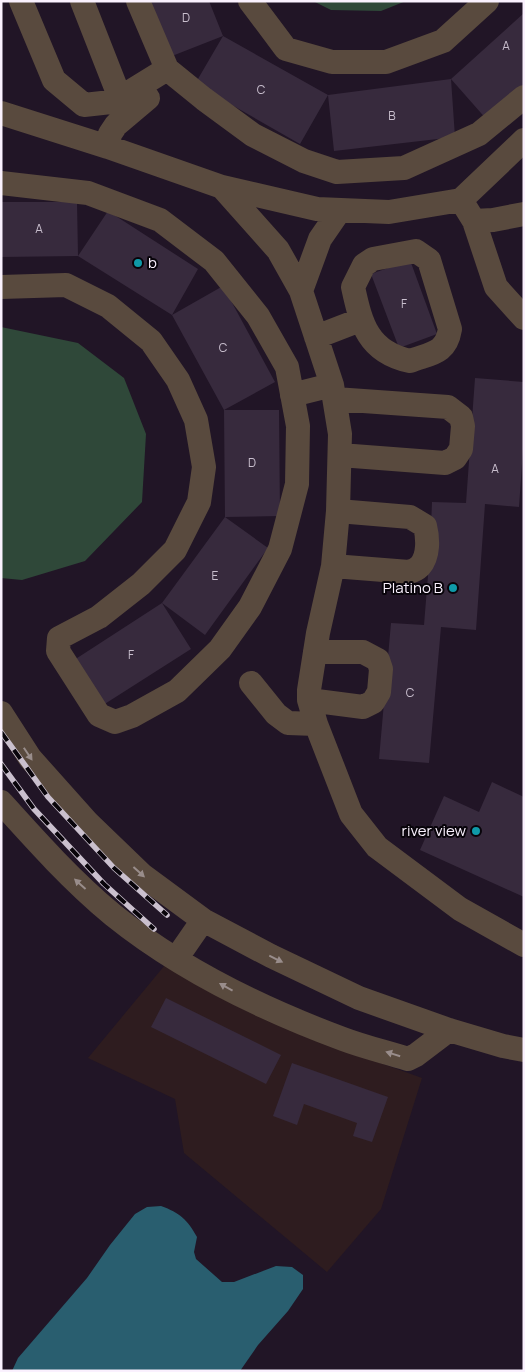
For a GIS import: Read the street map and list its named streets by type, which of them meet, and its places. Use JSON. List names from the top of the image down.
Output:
{
  "places": ["b", "Platino B", "river view"],
  "house_numbers": [
    "D",
    "A",
    "C",
    "B",
    "A",
    "F",
    "C",
    "D",
    "A",
    "E",
    "F",
    "C"
  ]
}
